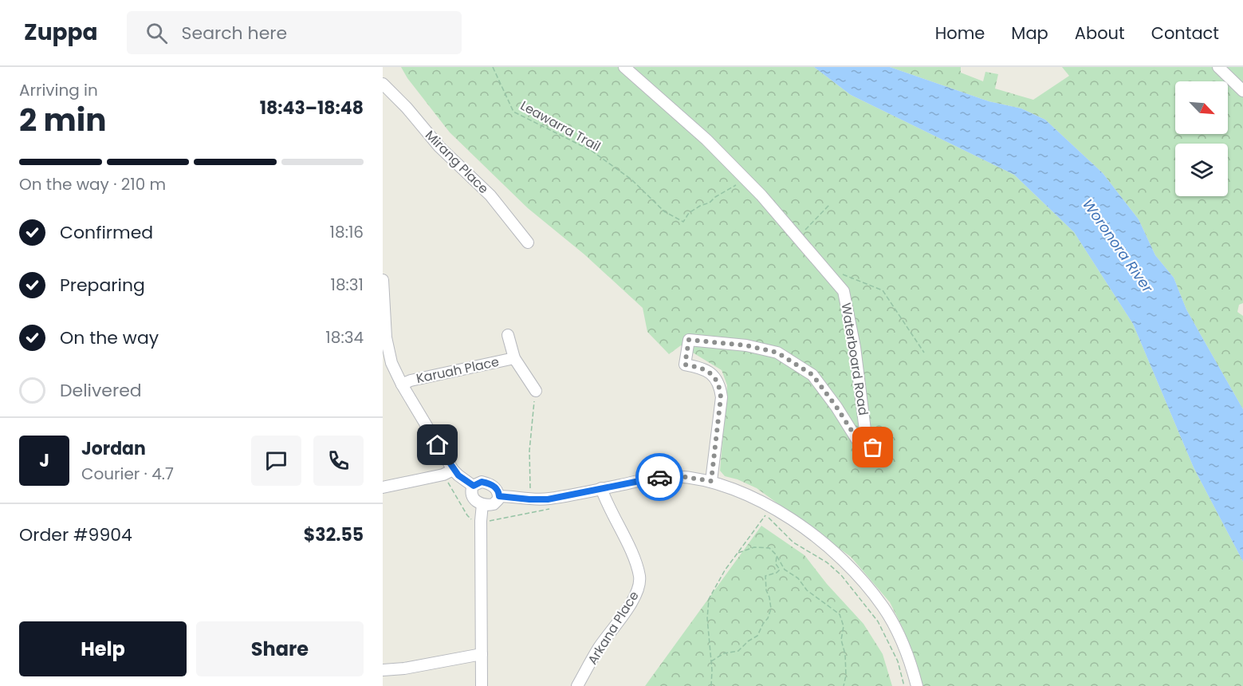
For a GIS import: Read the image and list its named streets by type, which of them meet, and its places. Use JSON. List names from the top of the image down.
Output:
{
  "streets": {
    "street": [
      "Mirang Place",
      "Waterboard Road",
      "Karuah Place",
      "Arkana Place"
    ],
    "path": ["Leawarra Trail"]
  },
  "crossings": [
    ["Leawarra Trail", "Waterboard Road"]
  ],
  "water": ["Woronora River"],
  "north": "bottom right",
  "page": {
    "header": "Zuppa",
    "search": "Search here",
    "nav": [
      "Home",
      "Map",
      "About",
      "Contact"
    ],
    "heading": ["2 min", "Arriving in", "18:43–18:48"],
    "panel": [
      "Jordan",
      "Courier · 4.7",
      "Order #9904",
      "$32.55"
    ],
    "bar": "On the way · 210 m",
    "list": [
      ["Confirmed", "18:16"],
      ["Preparing", "18:31"],
      ["On the way", "18:34"],
      "Delivered"
    ],
    "round": "J",
    "buttons": ["Help", "Share"]
  }
}
